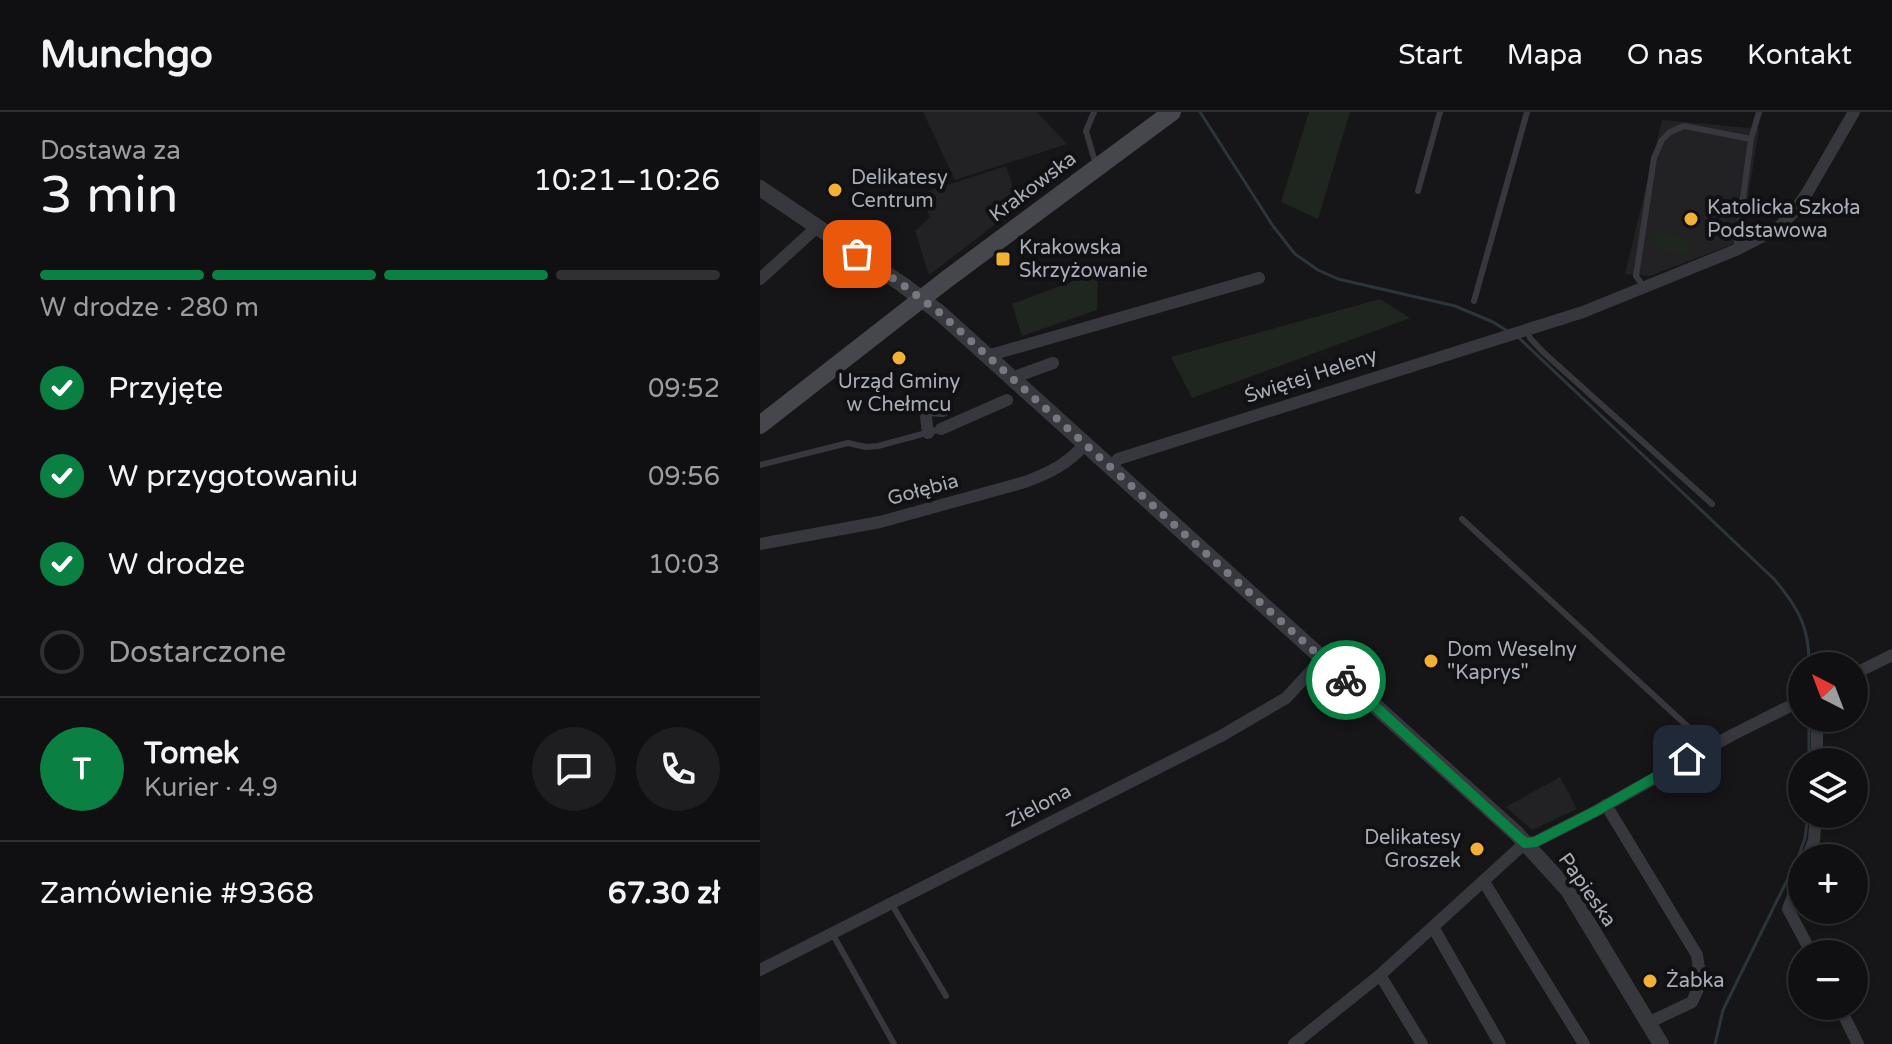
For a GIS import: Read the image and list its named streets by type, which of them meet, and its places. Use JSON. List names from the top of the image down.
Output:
{
  "streets": {
    "main road": ["Krakowska"],
    "street": [
      "Świętej Heleny",
      "Gołębia",
      "Zielona",
      "Papieska"
    ]
  },
  "crossings": [
    ["Krakowska", "Papieska"],
    ["Świętej Heleny", "Papieska"],
    ["Gołębia", "Papieska"],
    ["Zielona", "Papieska"]
  ],
  "places": {
    "other": [
      "Delikatesy Centrum",
      "Katolicka Szkoła Podstawowa",
      "Urząd Gminy w Chełmcu",
      "Dom Weselny \"Kaprys\"",
      "Delikatesy Groszek",
      "Żabka"
    ],
    "transit": ["Krakowska Skrzyżowanie"]
  },
  "north": "top left",
  "page": {
    "header": "Munchgo",
    "nav": [
      "Start",
      "Mapa",
      "O nas",
      "Kontakt"
    ],
    "heading": ["3 min", "Dostawa za", "10:21–10:26"],
    "panel": [
      "Tomek",
      "Kurier · 4.9",
      "Zamówienie #9368",
      "67.30 zł"
    ],
    "bar": "W drodze · 280 m",
    "list": [
      ["Przyjęte", "09:52"],
      ["W przygotowaniu", "09:56"],
      ["W drodze", "10:03"],
      "Dostarczone"
    ],
    "map_buttons": ["+", "−"],
    "round": "T"
  }
}
